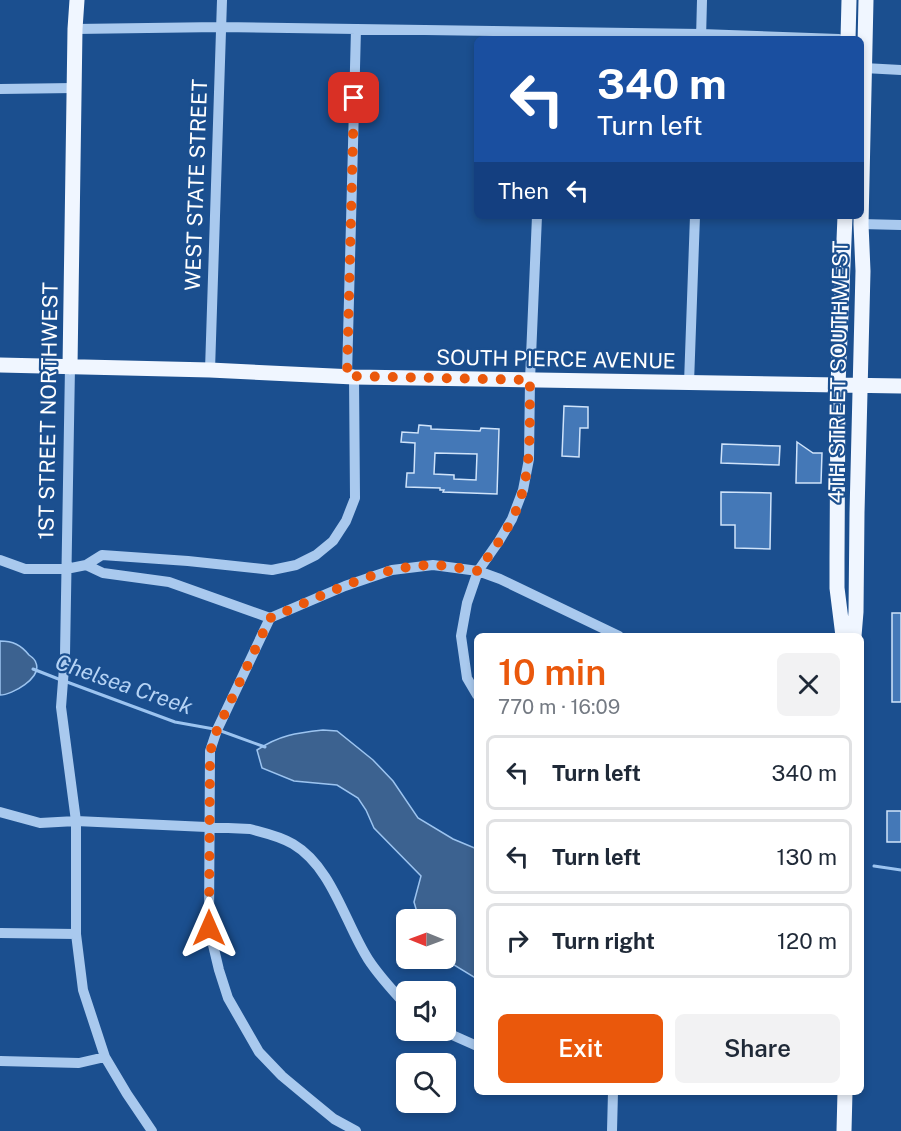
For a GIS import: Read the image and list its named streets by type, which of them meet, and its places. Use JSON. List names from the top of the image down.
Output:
{
  "streets": {
    "main road": ["SOUTH PIERCE AVENUE", "4TH STREET SOUTHWEST", "1ST STREET NORTHWEST"],
    "street": ["WEST STATE STREET"]
  },
  "crossings": [
    ["WEST STATE STREET", "SOUTH PIERCE AVENUE"],
    ["SOUTH PIERCE AVENUE", "4TH STREET SOUTHWEST"],
    ["SOUTH PIERCE AVENUE", "1ST STREET NORTHWEST"]
  ],
  "water": ["Chelsea Creek"],
  "north": "left",
  "page": {
    "turn": ["340 m", "Turn left"],
    "then": "Then",
    "heading": ["10 min", "770 m · 16:09"],
    "list": [
      {
        "name": "Turn left",
        "value": "340 m"
      },
      {
        "name": "Turn left",
        "value": "130 m"
      },
      {
        "name": "Turn right",
        "value": "120 m"
      }
    ],
    "buttons": ["Exit", "Share"]
  }
}
